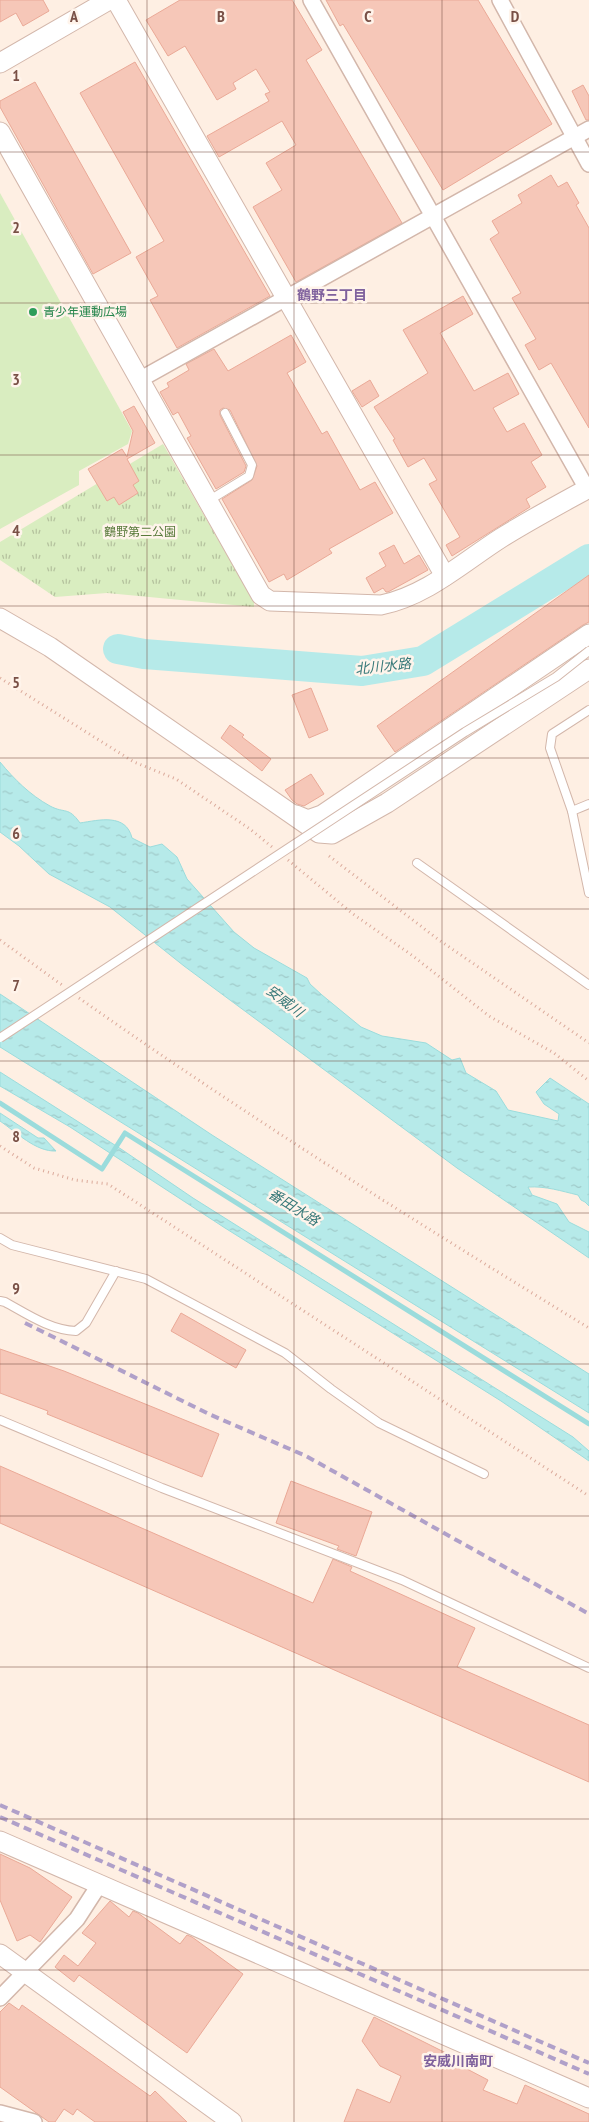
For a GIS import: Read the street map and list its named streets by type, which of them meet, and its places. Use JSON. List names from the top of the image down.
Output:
{
  "districts": ["鶴野三丁目", "安威川南町"],
  "water": ["北川水路", "安威川", "番田水路"],
  "parks": ["鶴野第二公園"],
  "places": ["青少年運動広場"],
  "grid": {
    "columns": [
      "A",
      "B",
      "C",
      "D"
    ],
    "rows": [
      "1",
      "2",
      "3",
      "4",
      "5",
      "6",
      "7",
      "8",
      "9"
    ]
  }
}
